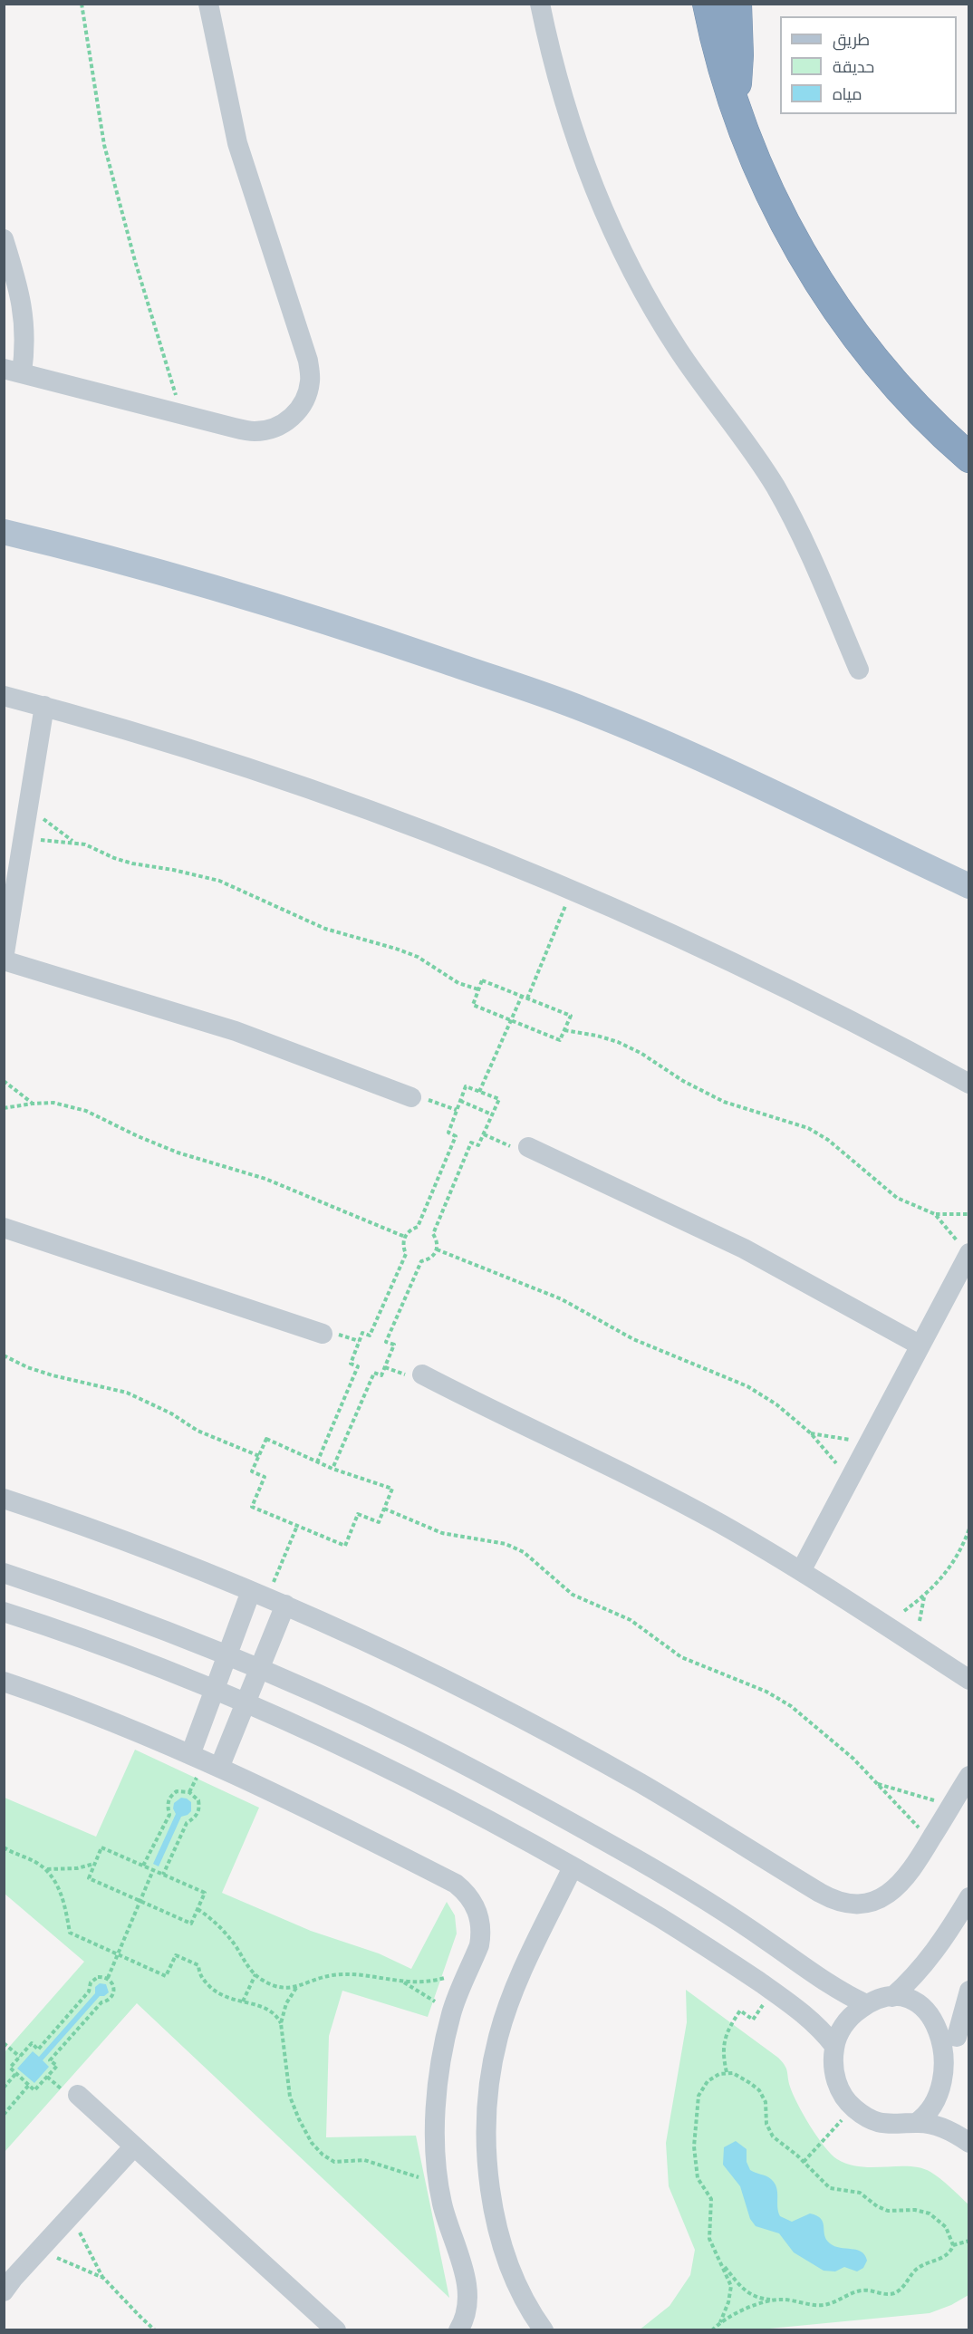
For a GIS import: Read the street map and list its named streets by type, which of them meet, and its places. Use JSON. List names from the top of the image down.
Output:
{
  "legend": ["طريق", "حديقة", "مياه"]
}
